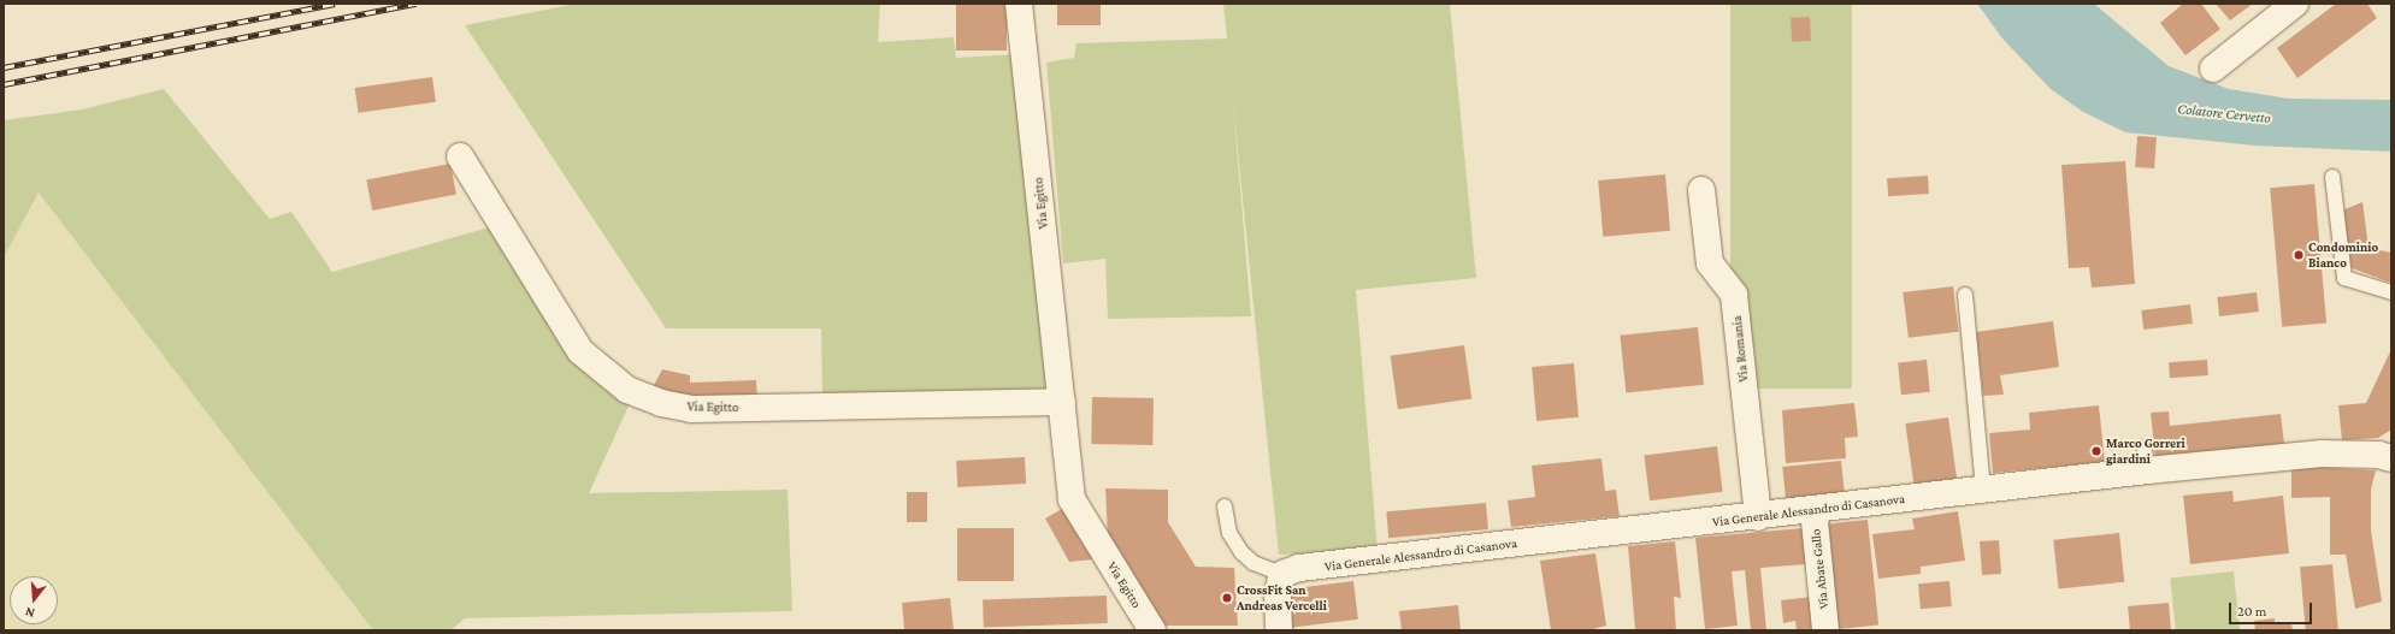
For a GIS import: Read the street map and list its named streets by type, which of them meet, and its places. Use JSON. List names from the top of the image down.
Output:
{
  "streets": {
    "street": [
      "Via Egitto",
      "Via Romania",
      "Via Generale Alessandro di Casanova",
      "Via Abate Gallo"
    ]
  },
  "crossings": [
    ["Via Romania", "Via Generale Alessandro di Casanova"],
    ["Via Generale Alessandro di Casanova", "Via Abate Gallo"]
  ],
  "water": ["Colatore Cervetto"],
  "places": ["Condominio Bianco", "Marco Gorreri giardini", "CrossFit San Andreas Vercelli"],
  "scale_bar": "20 m",
  "north": "bottom"
}
